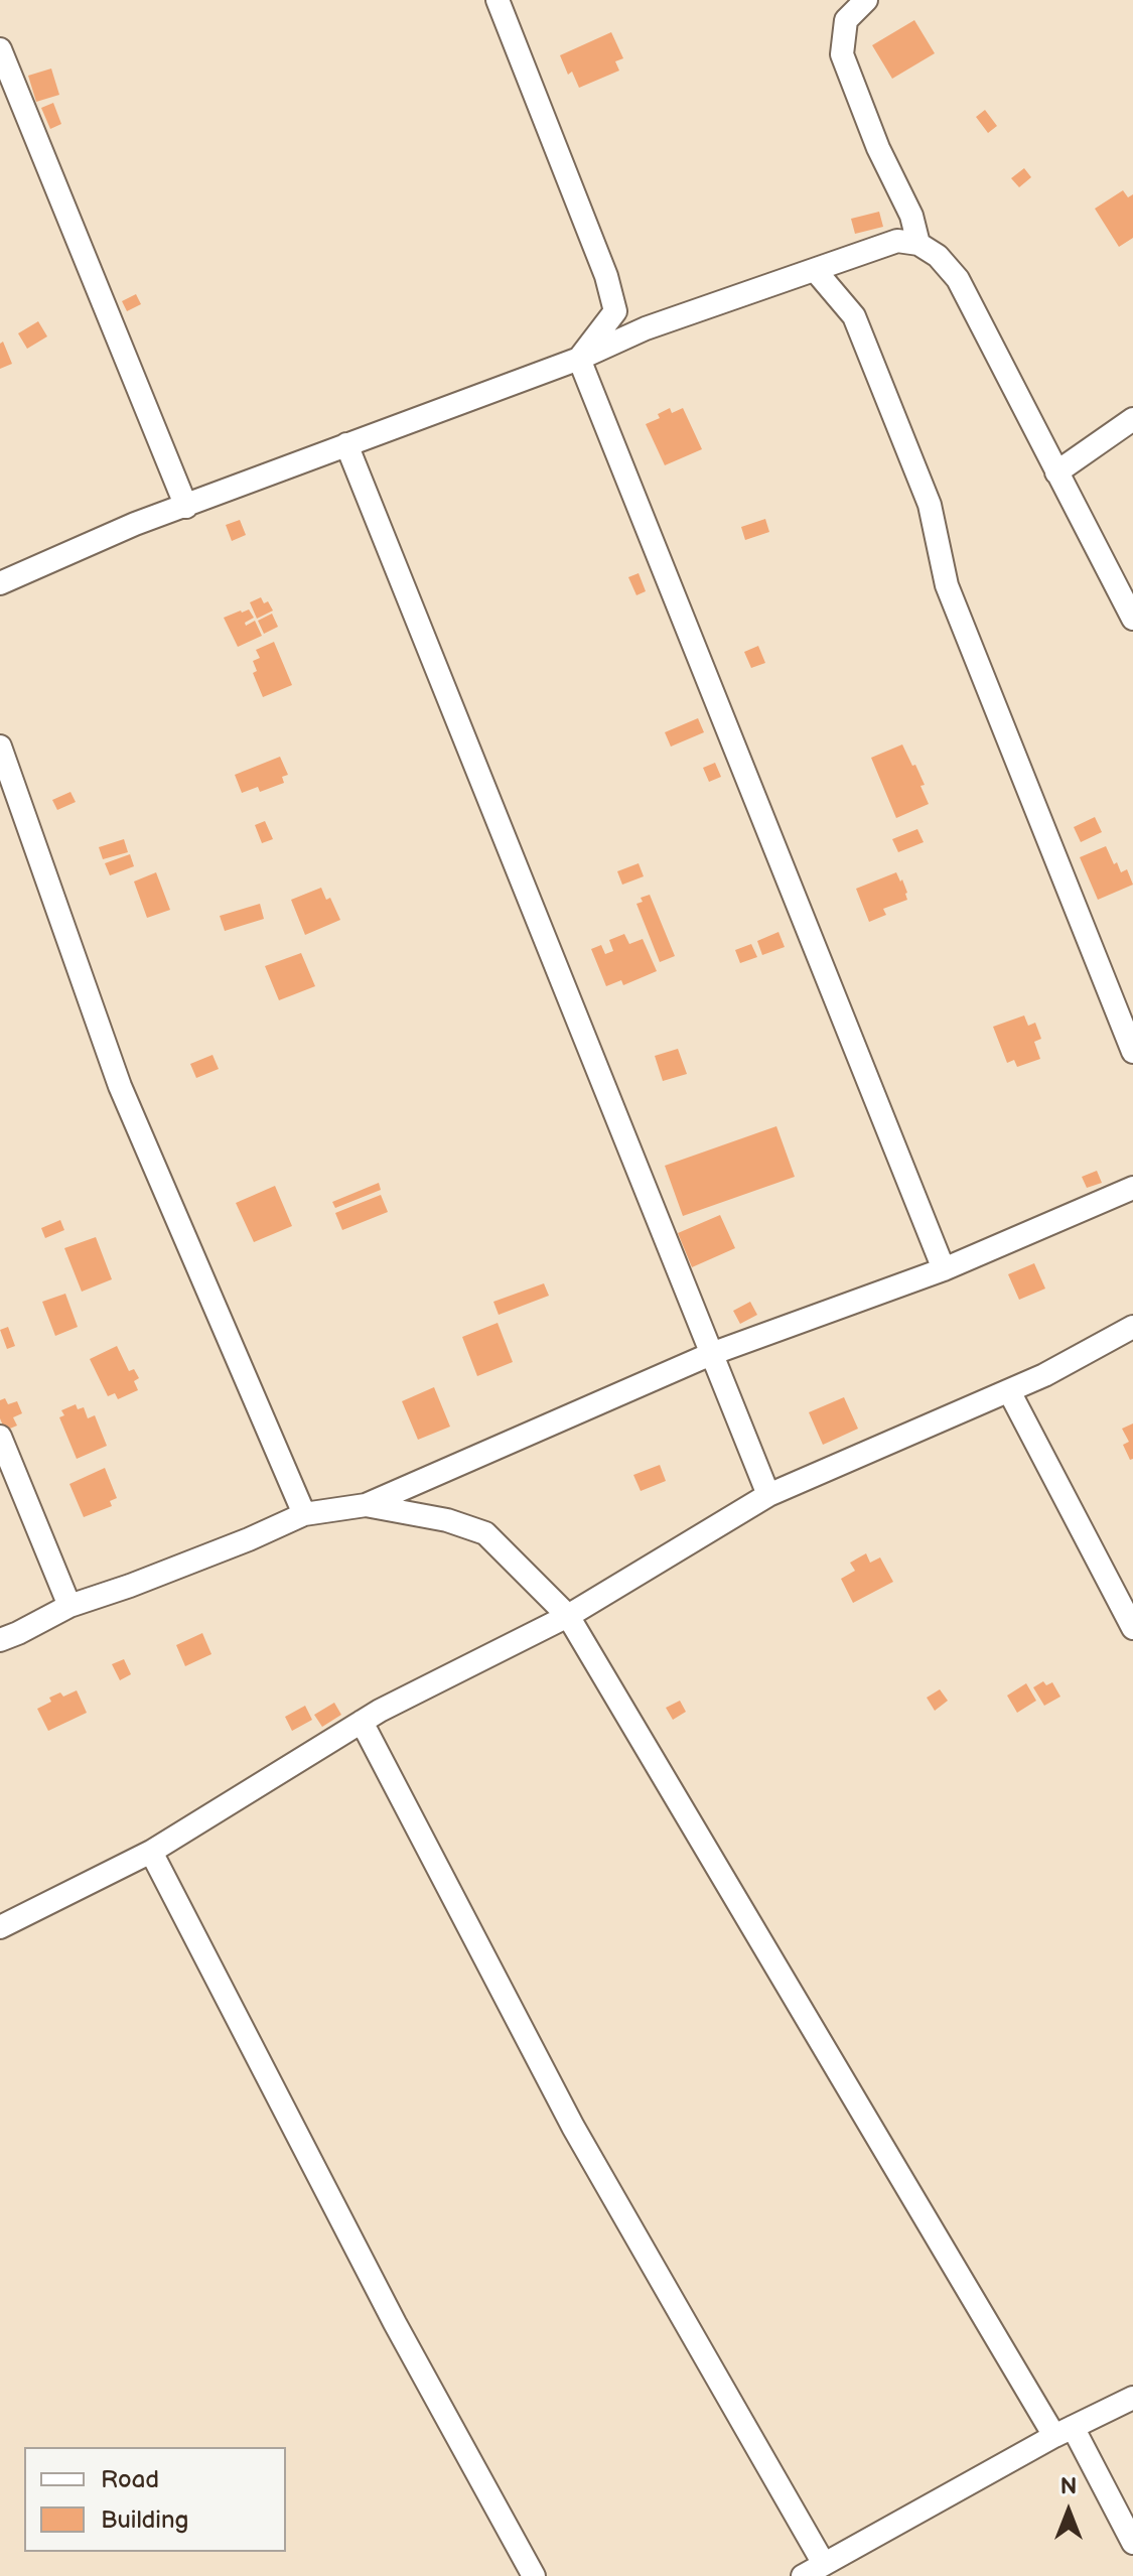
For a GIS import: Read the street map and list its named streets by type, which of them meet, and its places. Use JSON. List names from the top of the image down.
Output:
{
  "legend": ["Road", "Building"],
  "north": "top"
}
